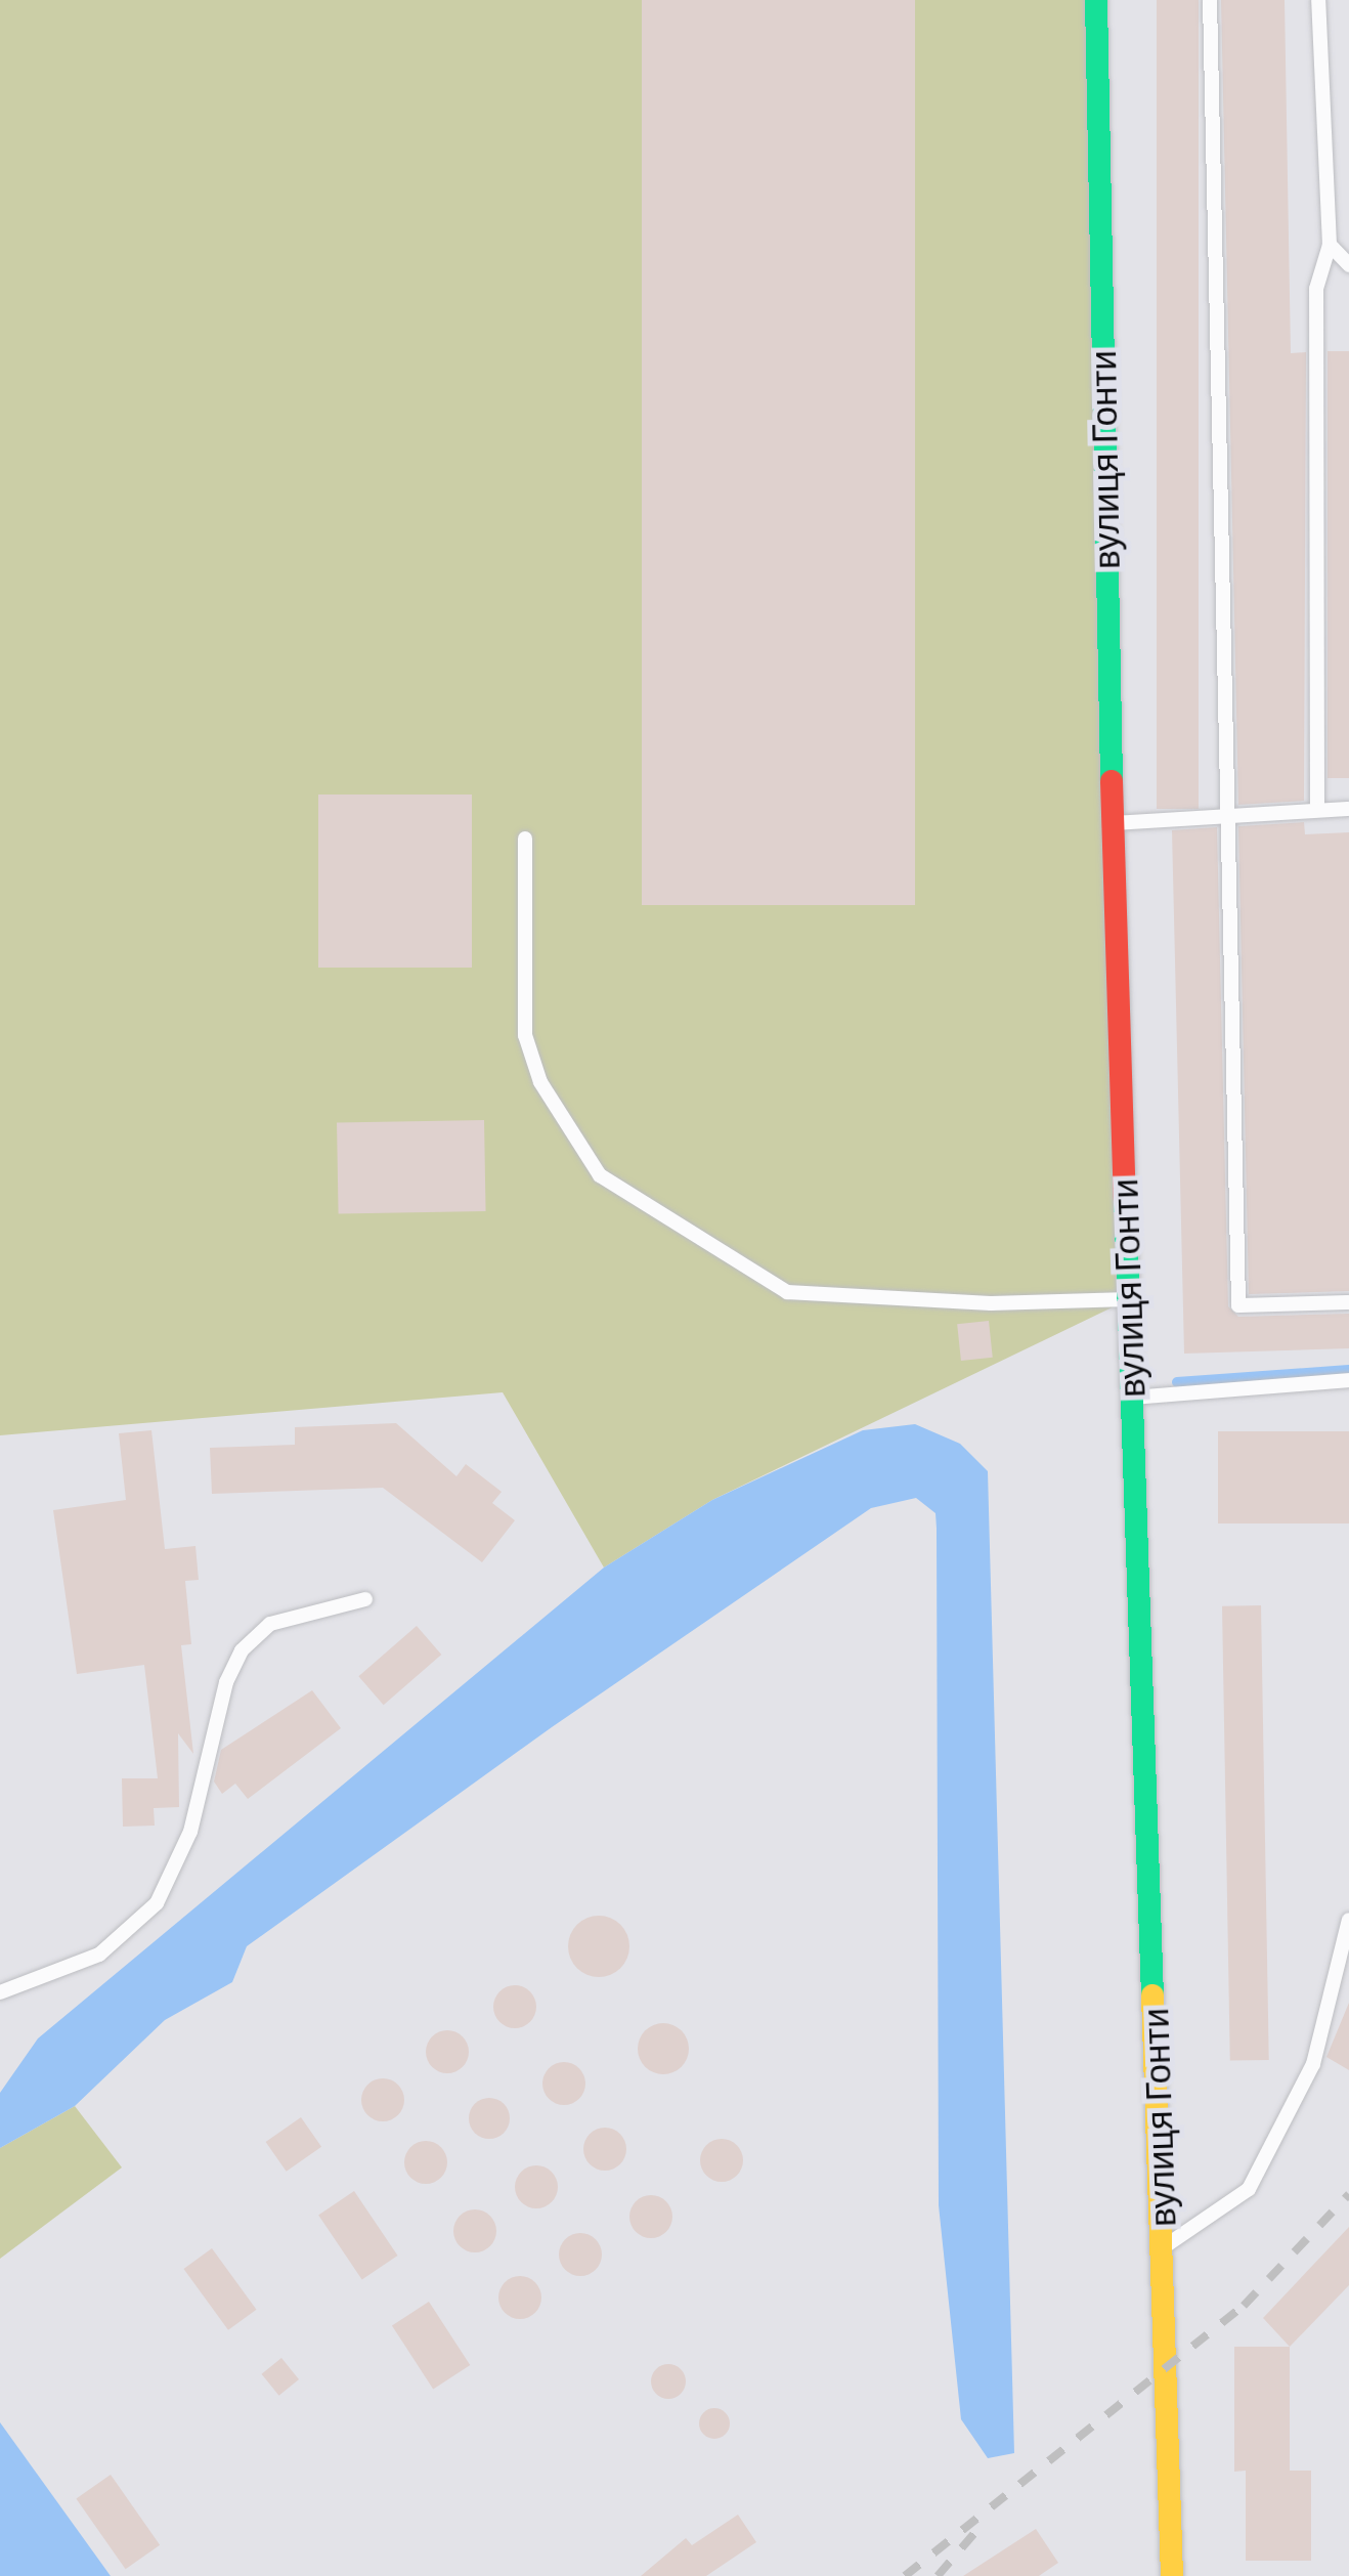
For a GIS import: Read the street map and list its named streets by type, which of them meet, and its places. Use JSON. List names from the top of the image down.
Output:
{
  "streets": {
    "street": ["вулиця Гонти"]
  }
}
